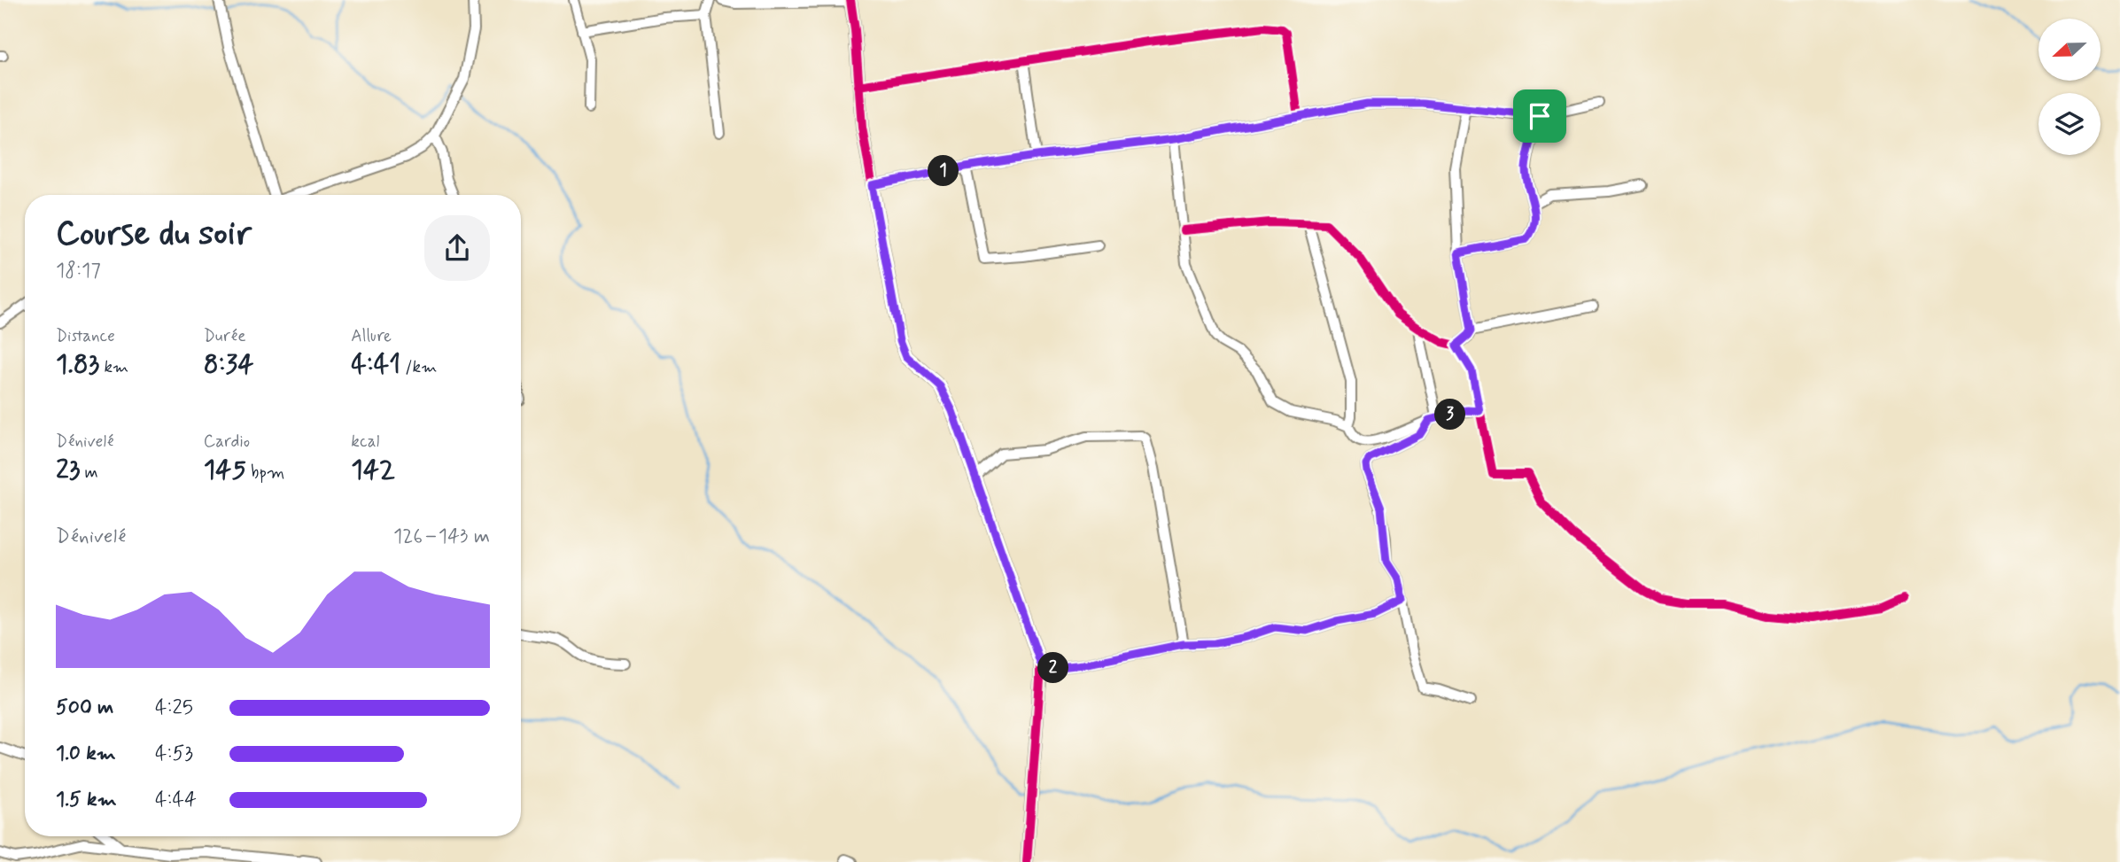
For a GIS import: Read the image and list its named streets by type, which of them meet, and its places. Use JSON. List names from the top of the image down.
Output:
{
  "north": "left",
  "page": {
    "pins": ["1", "3", "2"],
    "heading": ["Course du soir", "18:17"],
    "stats": [
      ["Distance", "1.83 km"],
      ["Durée", "8:34"],
      ["Allure", "4:41 /km"],
      ["Dénivelé", "23 m"],
      ["Cardio", "145 bpm"],
      ["kcal", "142"]
    ],
    "chart": ["Dénivelé", "126–143 m"],
    "list": [
      {
        "name": "500 m",
        "note": "4:25"
      },
      {
        "name": "1.0 km",
        "note": "4:53"
      },
      {
        "name": "1.5 km",
        "note": "4:44"
      }
    ]
  }
}
